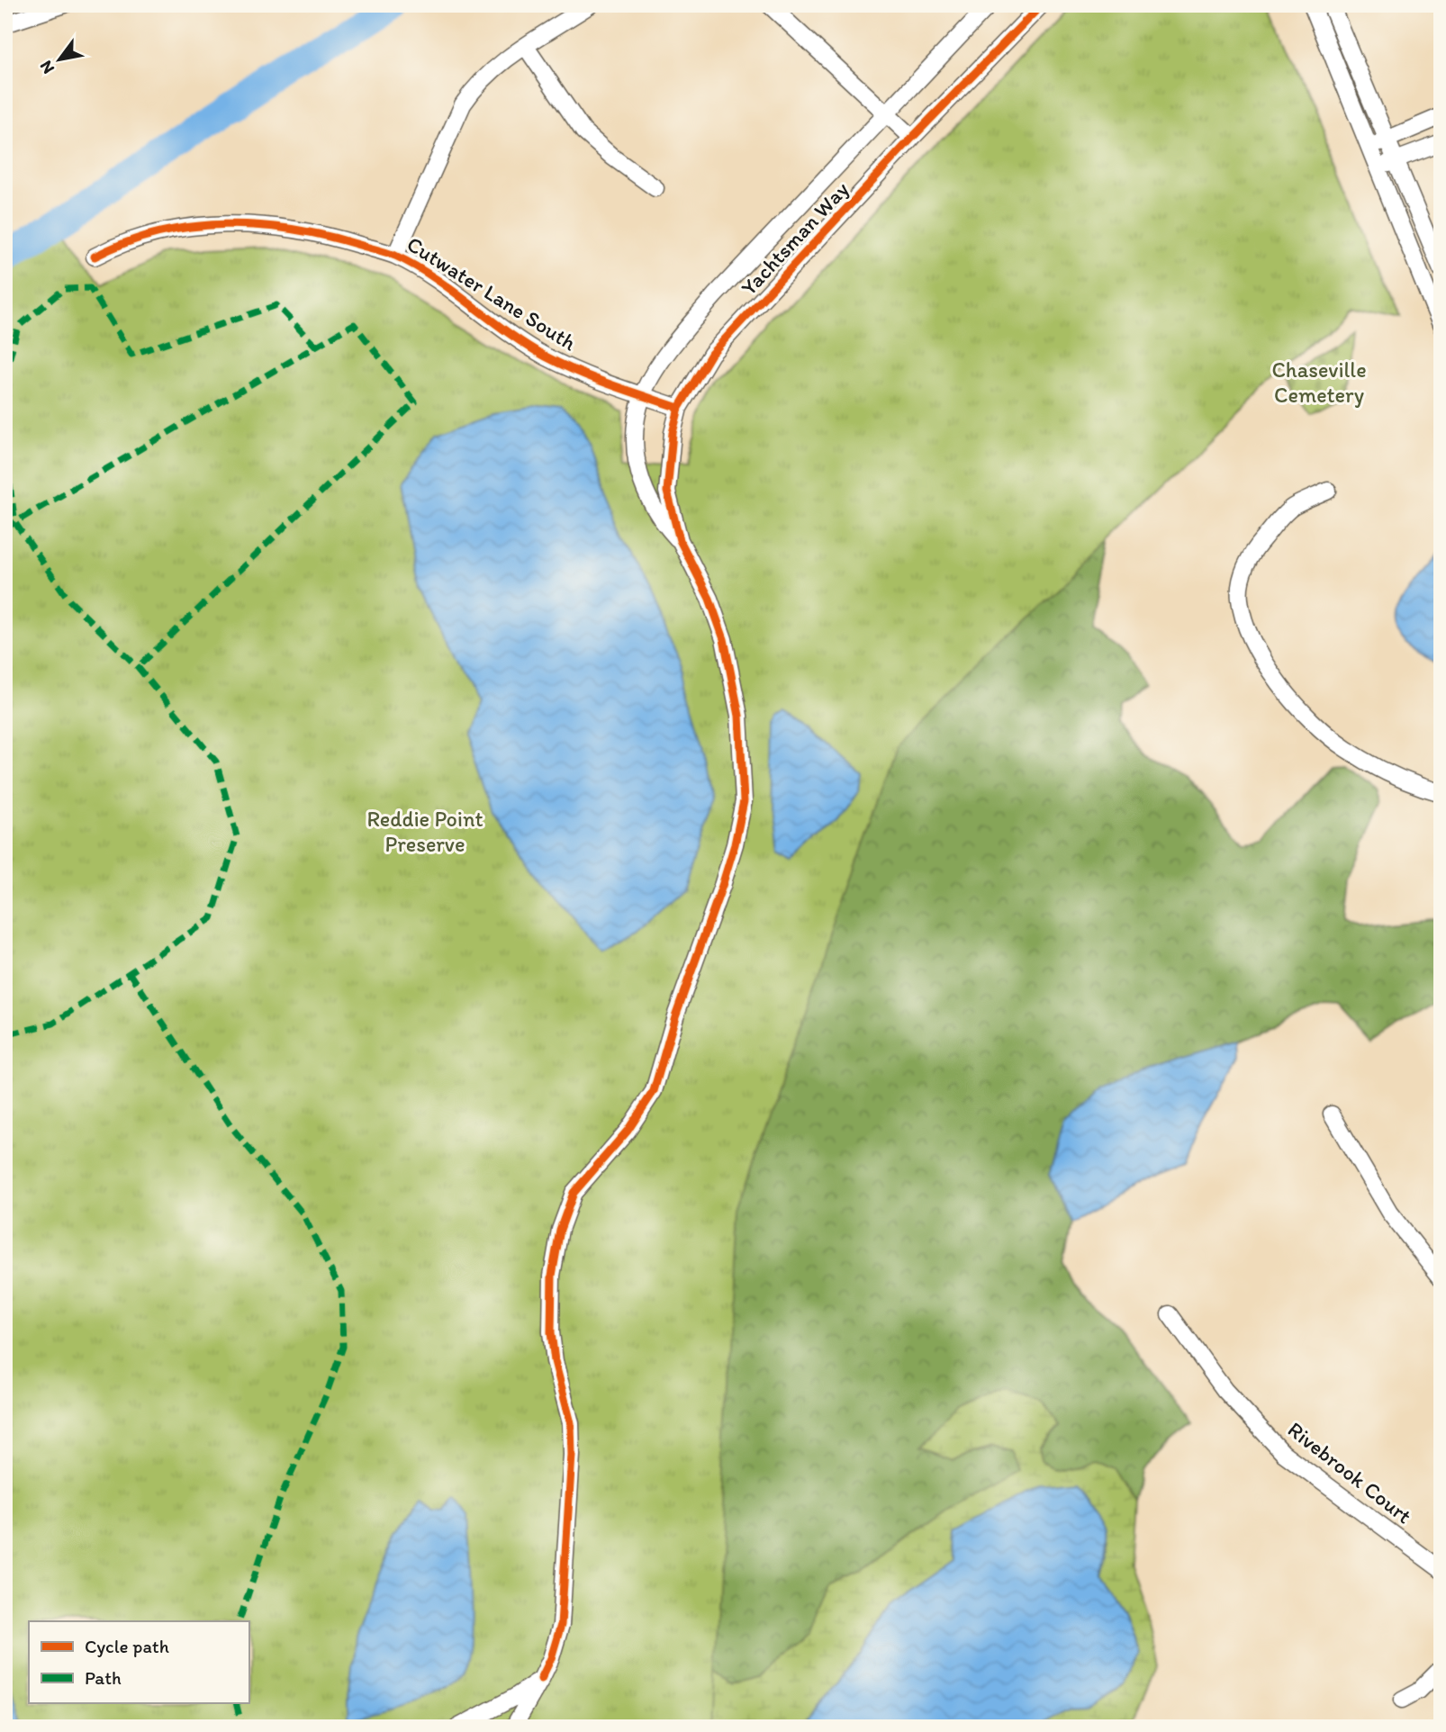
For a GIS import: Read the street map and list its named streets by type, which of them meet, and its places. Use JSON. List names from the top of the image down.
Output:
{
  "streets": {
    "street": ["Yachtsman Way", "Cutwater Lane South", "Rivebrook Court"]
  },
  "crossings": [
    ["Yachtsman Way", "Cutwater Lane South"]
  ],
  "parks": ["Chaseville Cemetery", "Reddie Point Preserve"],
  "legend": ["Cycle path", "Path"],
  "north": "bottom left"
}
